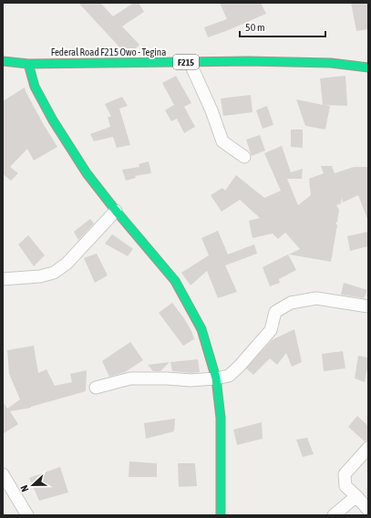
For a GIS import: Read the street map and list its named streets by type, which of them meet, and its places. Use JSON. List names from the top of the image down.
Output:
{
  "streets": {
    "street": ["Federal Road F215 Owo - Tegina", "F215"]
  },
  "scale_bar": "50 m",
  "north": "left"
}
